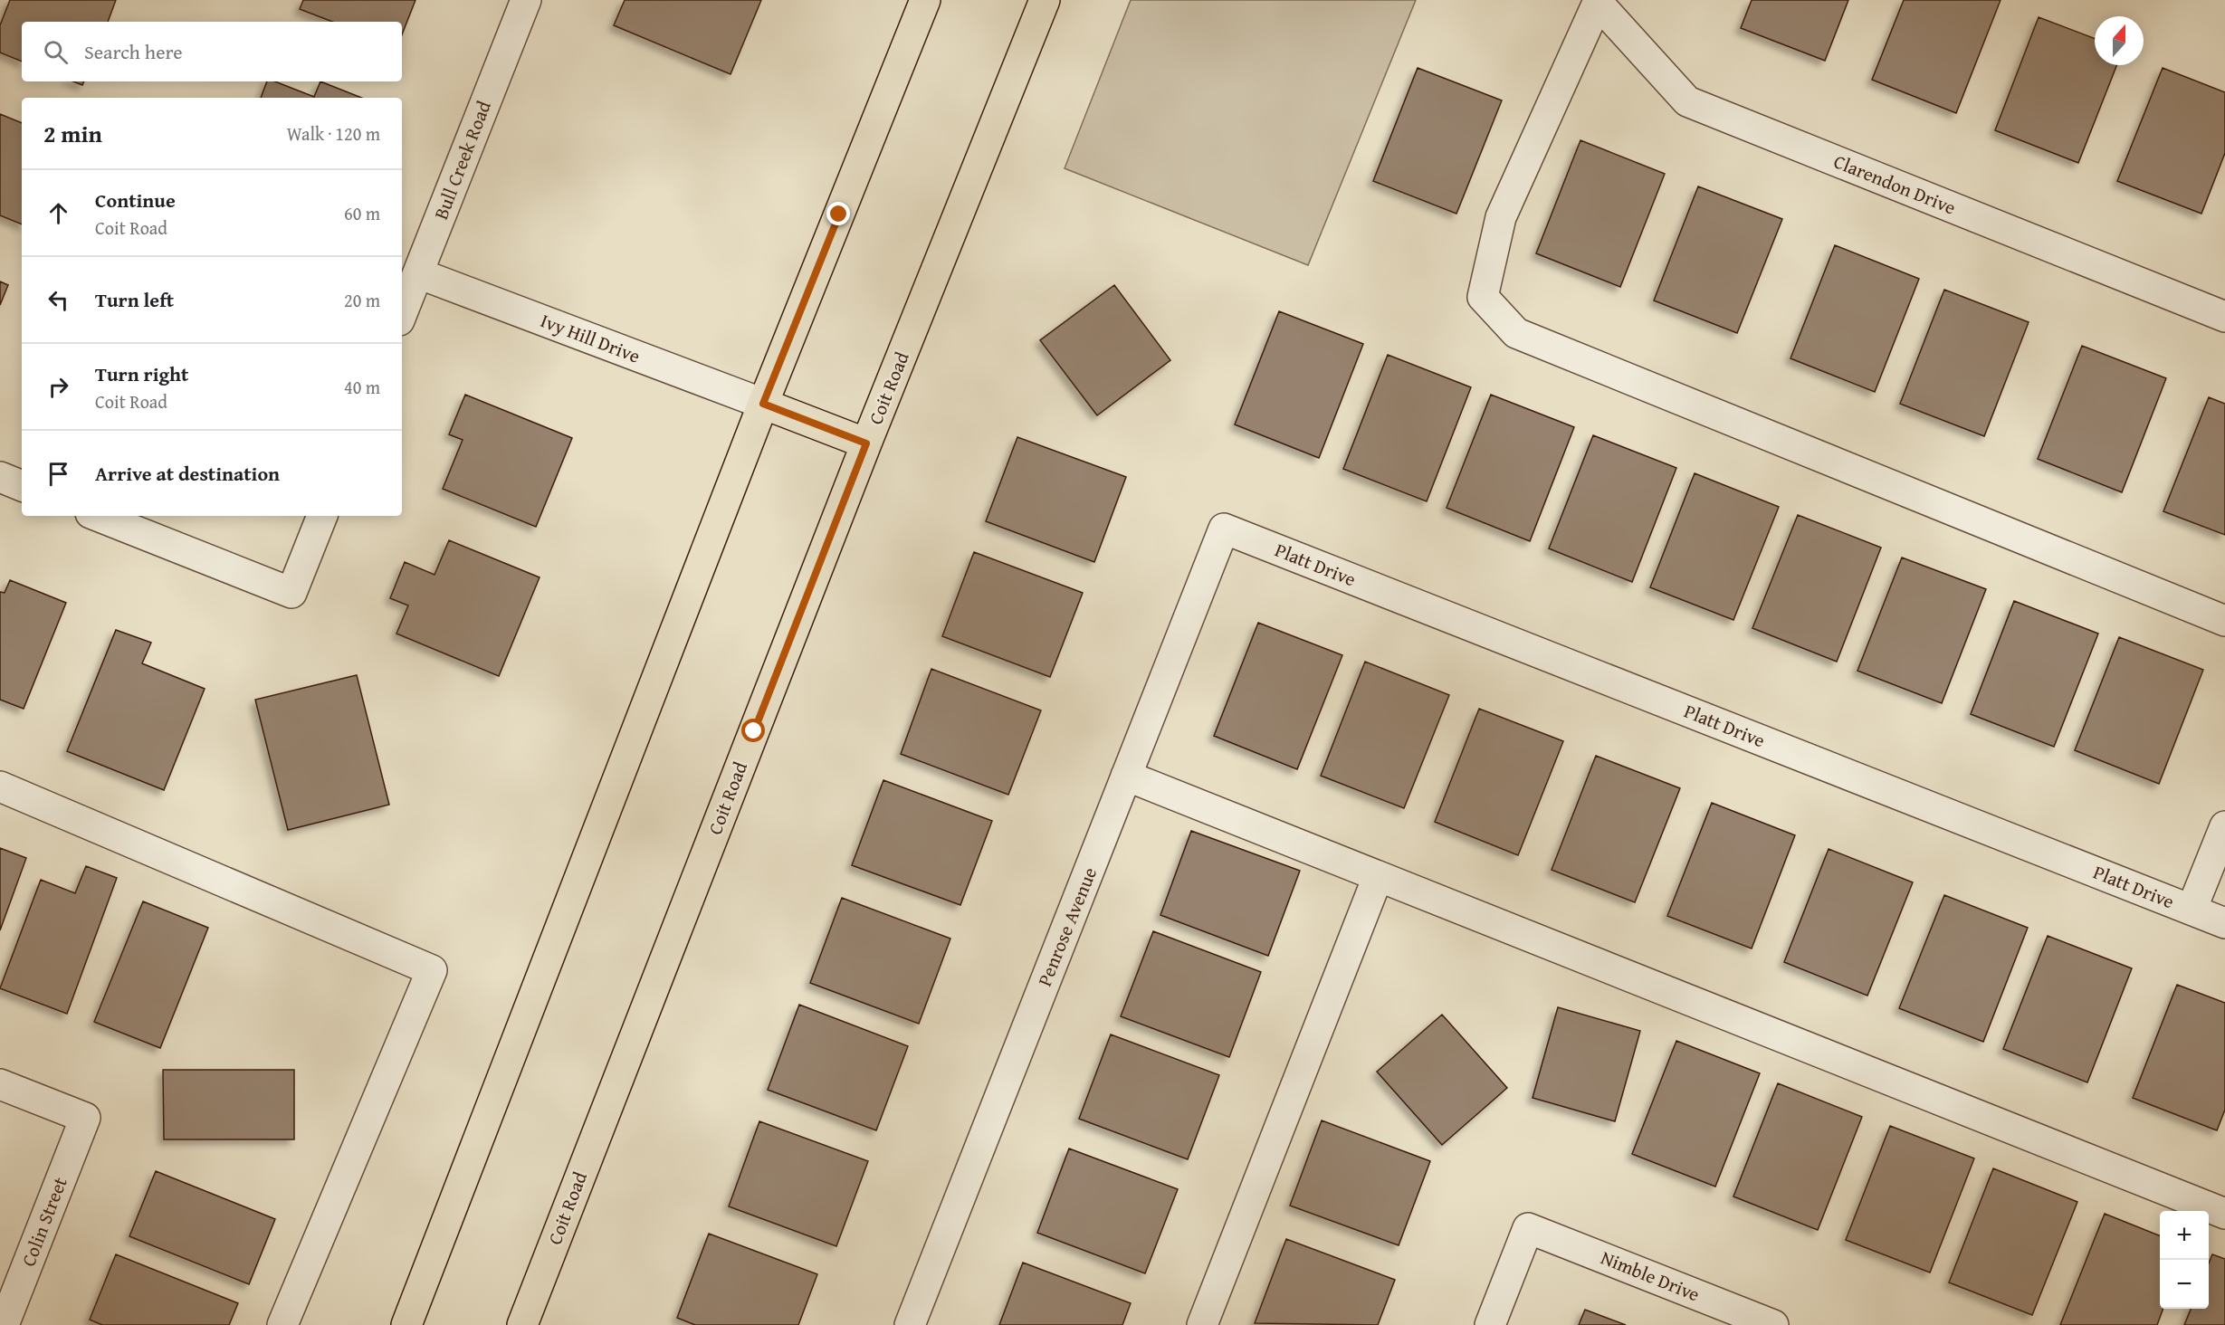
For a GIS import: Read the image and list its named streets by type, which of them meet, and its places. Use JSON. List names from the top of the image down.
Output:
{
  "streets": {
    "main road": ["Coit Road"],
    "street": [
      "Bull Creek Road",
      "Clarendon Drive",
      "Ivy Hill Drive",
      "Platt Drive",
      "Penrose Avenue",
      "Colin Street",
      "Nimble Drive"
    ]
  },
  "crossings": [
    ["Bull Creek Road", "Ivy Hill Drive"],
    ["Platt Drive", "Penrose Avenue"]
  ],
  "north": "top",
  "page": {
    "search": "Search here",
    "heading": ["2 min", "Walk · 120 m"],
    "list": [
      ["Continue", "Coit Road", "60 m"],
      ["Turn left", "20 m"],
      ["Turn right", "Coit Road", "40 m"],
      "Arrive at destination"
    ],
    "map_buttons": ["+", "−"]
  }
}
